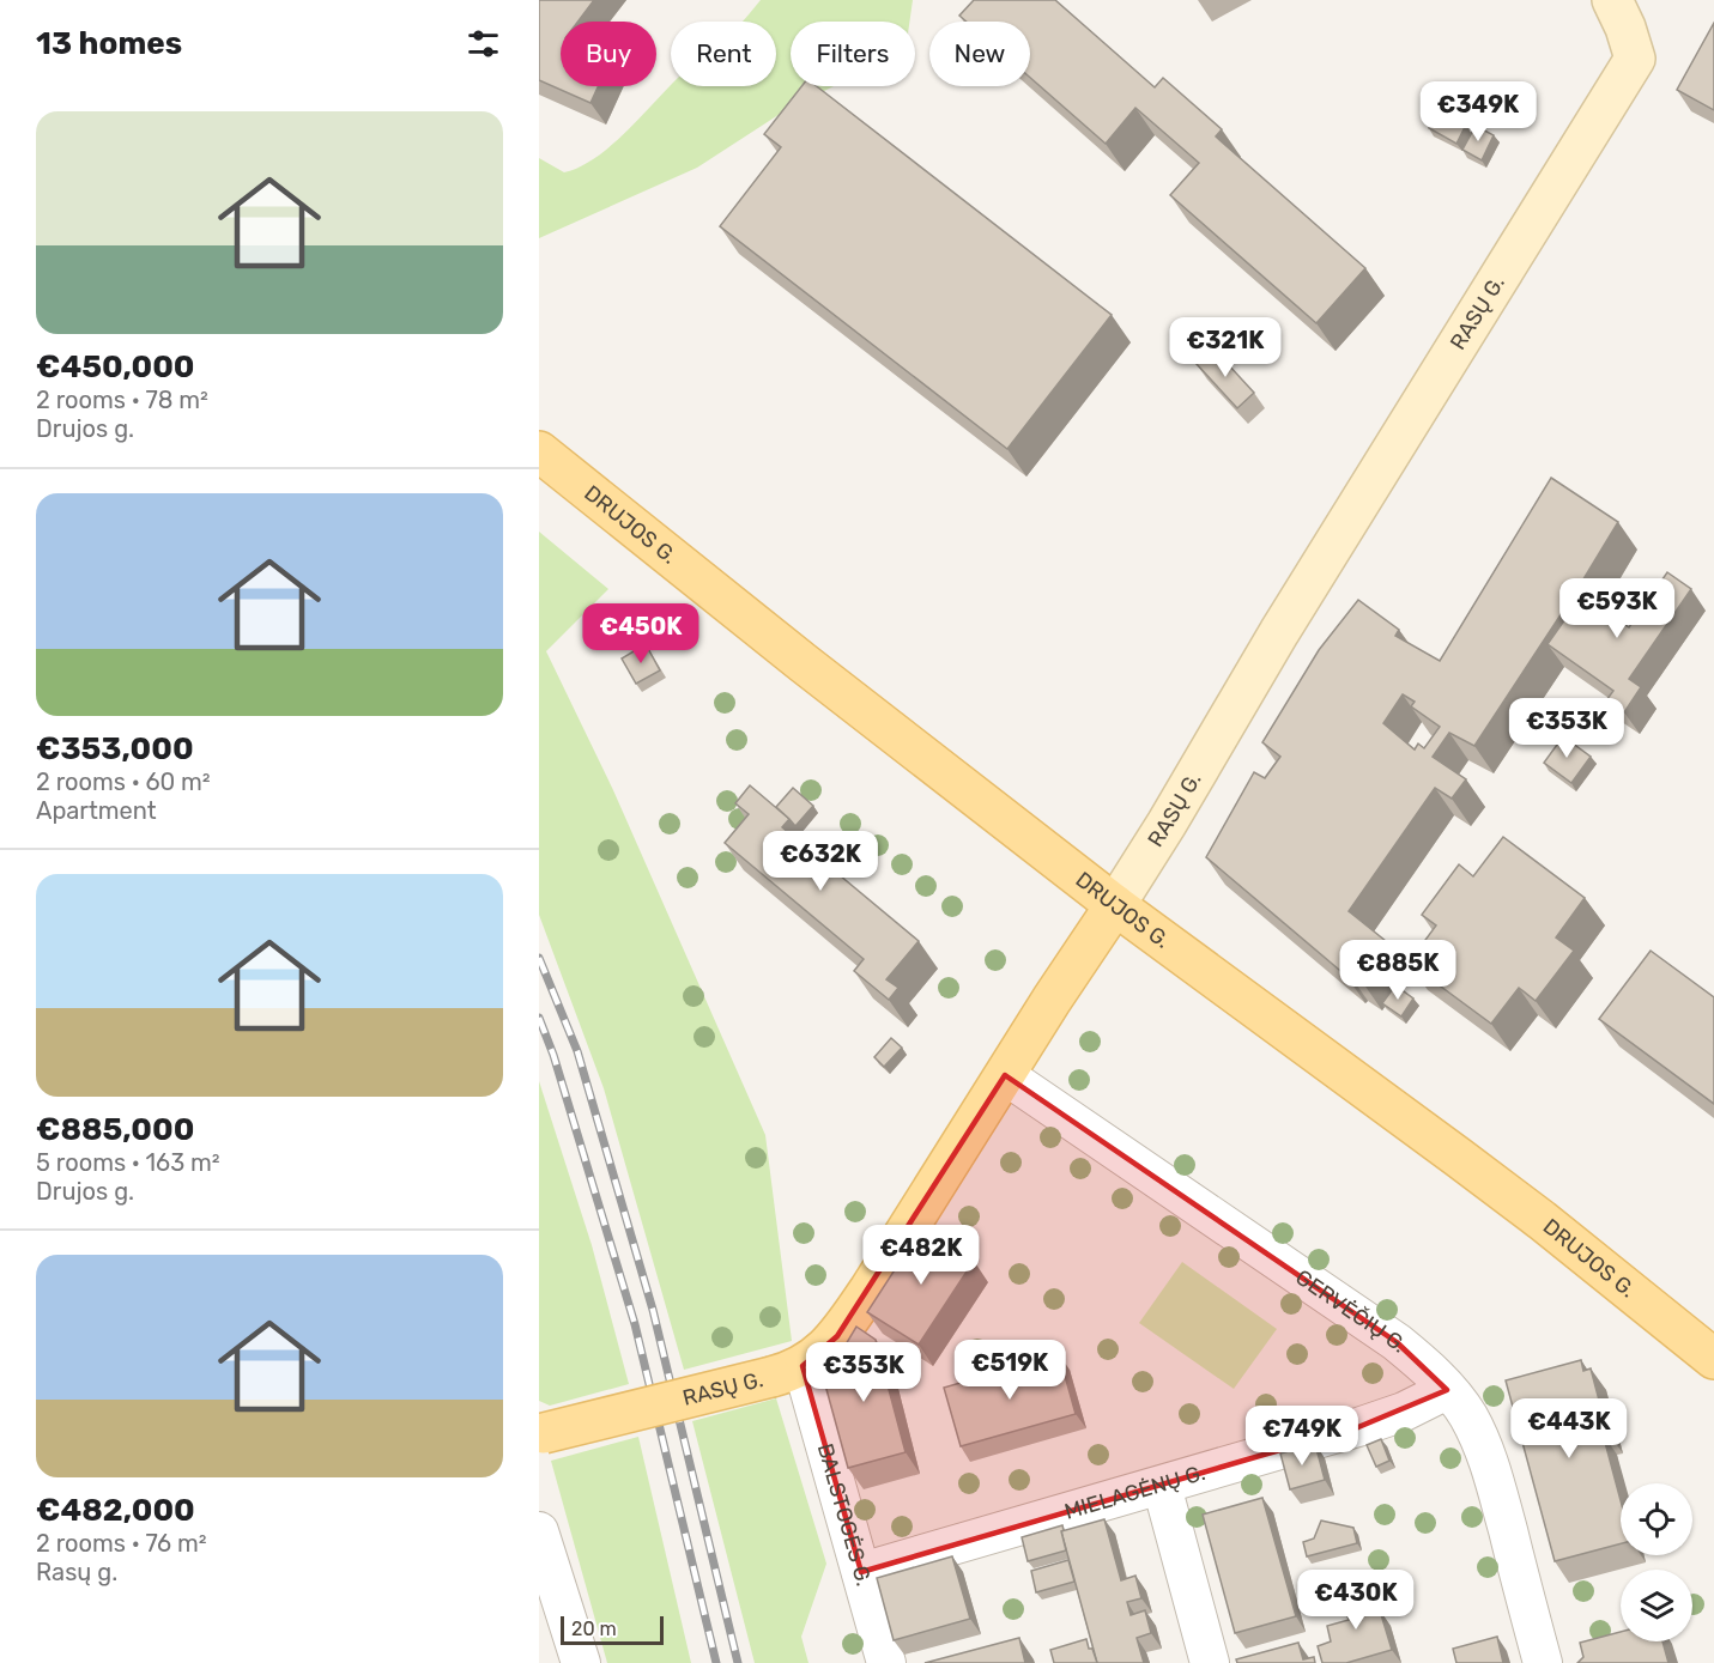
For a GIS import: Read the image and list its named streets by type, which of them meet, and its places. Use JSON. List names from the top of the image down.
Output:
{
  "streets": {
    "main road": ["RASŲ G.", "DRUJOS G."],
    "street": ["GERVĖČIŲ G.", "MIELAGĖNŲ G.", "BALSTOGĖS G."]
  },
  "crossings": [
    ["RASŲ G.", "DRUJOS G."],
    ["RASŲ G.", "GERVĖČIŲ G."],
    ["RASŲ G.", "BALSTOGĖS G."],
    ["GERVĖČIŲ G.", "MIELAGĖNŲ G."],
    ["MIELAGĖNŲ G.", "BALSTOGĖS G."]
  ],
  "scale_bar": "20 m",
  "page": {
    "heading": "13 homes",
    "chip": [
      "Buy",
      "Rent",
      "Filters",
      "New"
    ],
    "price": [
      "€349K",
      "€321K",
      "€593K",
      "€450K",
      "€353K",
      "€632K",
      "€885K",
      "€482K",
      "€519K",
      "€353K",
      "€443K",
      "€749K",
      "€430K"
    ],
    "list": [
      {
        "name": "€450,000",
        "note": "2 rooms · 78 m² · Drujos g."
      },
      {
        "name": "€353,000",
        "note": "2 rooms · 60 m² · Apartment"
      },
      {
        "name": "€885,000",
        "note": "5 rooms · 163 m² · Drujos g."
      },
      {
        "name": "€482,000",
        "note": "2 rooms · 76 m² · Rasų g."
      }
    ],
    "scale": "20 m"
  }
}
